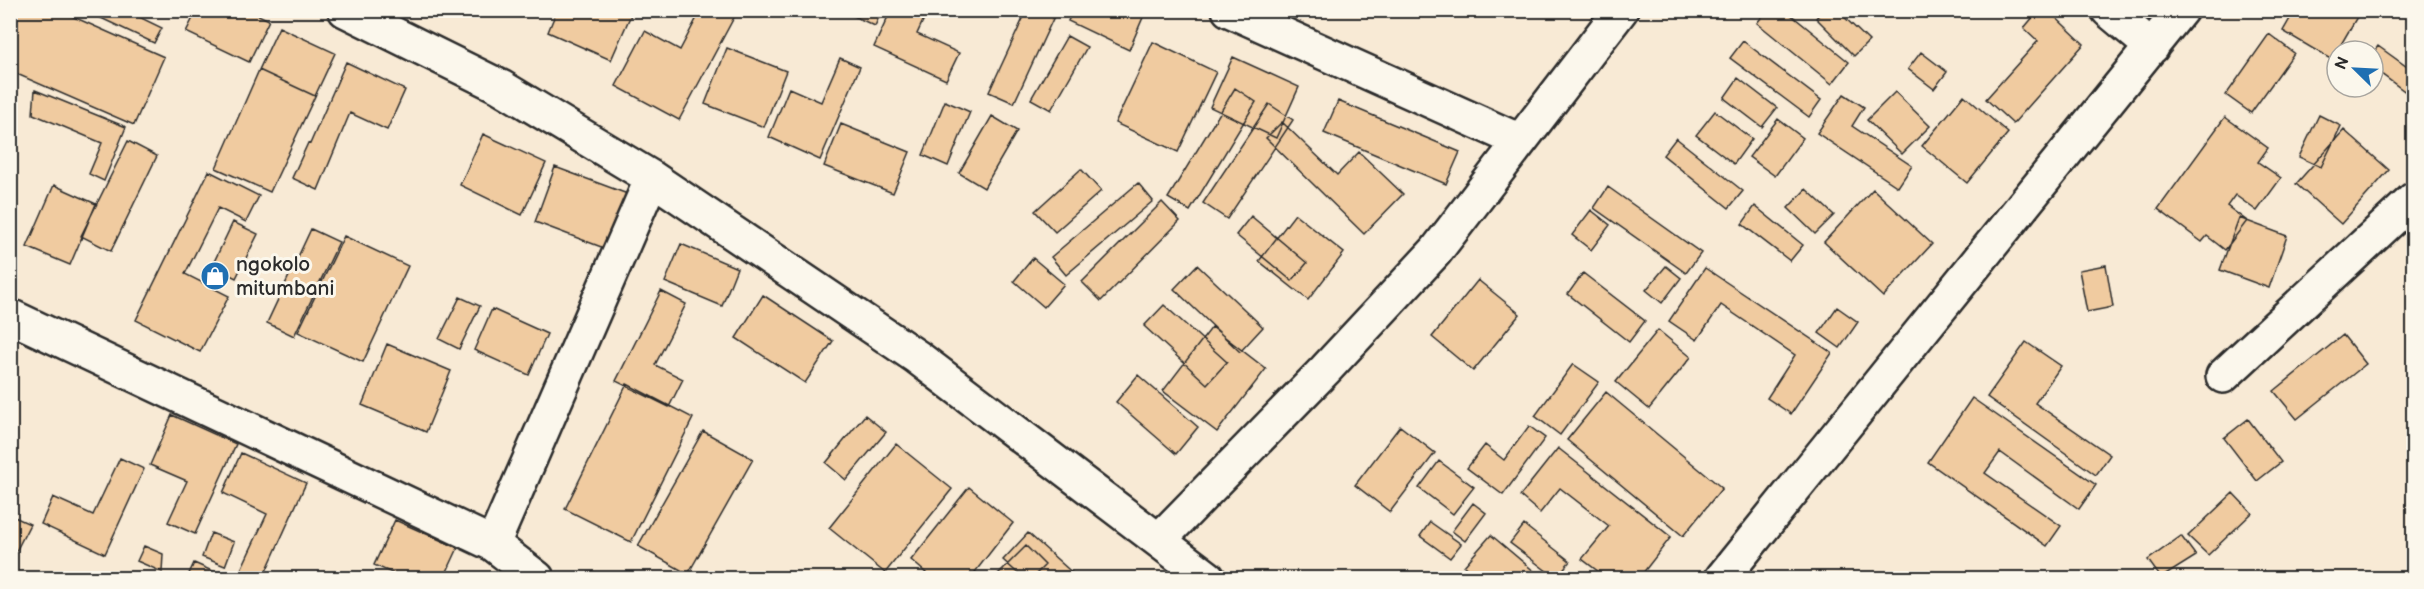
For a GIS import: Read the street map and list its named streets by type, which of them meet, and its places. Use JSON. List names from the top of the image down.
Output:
{
  "places": {
    "shop": ["ngokolo mitumbani"]
  },
  "north": "top left"
}
